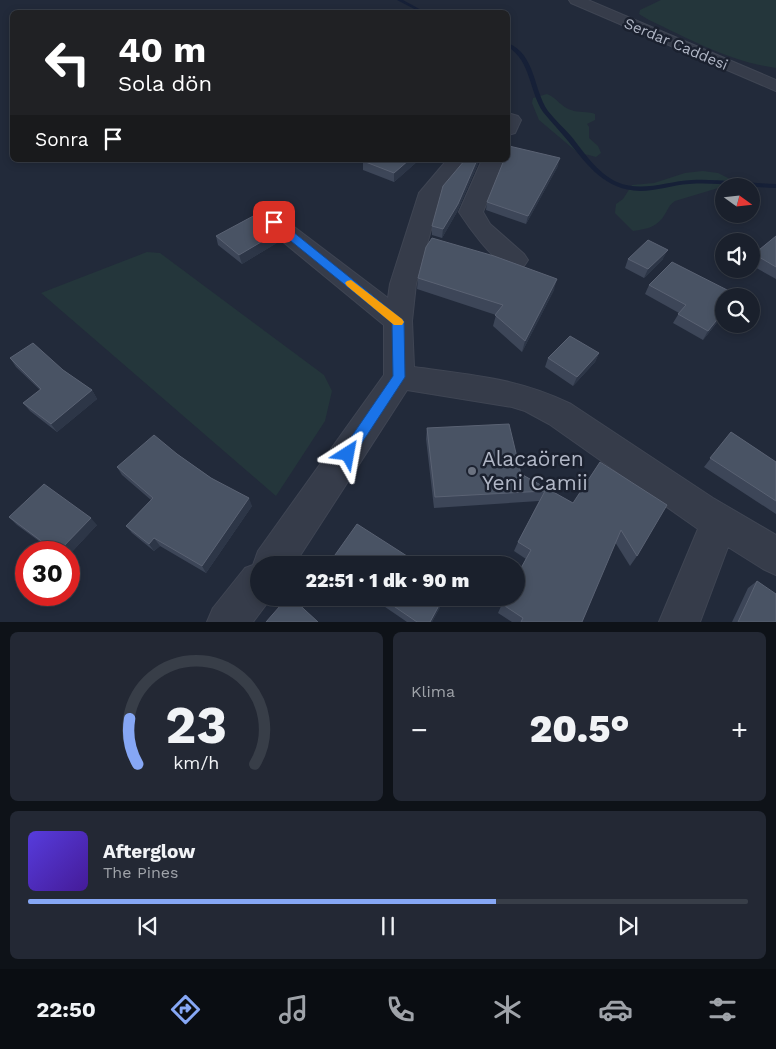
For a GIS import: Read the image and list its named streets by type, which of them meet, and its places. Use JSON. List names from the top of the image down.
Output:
{
  "streets": {
    "street": ["Serdar Caddesi"]
  },
  "places": ["Alacaören Yeni Camii"],
  "north": "right",
  "page": {
    "turn": ["40 m", "Sola dön"],
    "then": "Sonra",
    "limit": "30",
    "trip": "22:51 · 1 dk · 90 m",
    "tile": "Klima",
    "heat": ["−", "20.5°", "+"],
    "song": ["Afterglow", "The Pines"],
    "tabs": "22:50",
    "gauge": ["23", "km/h"]
  }
}
